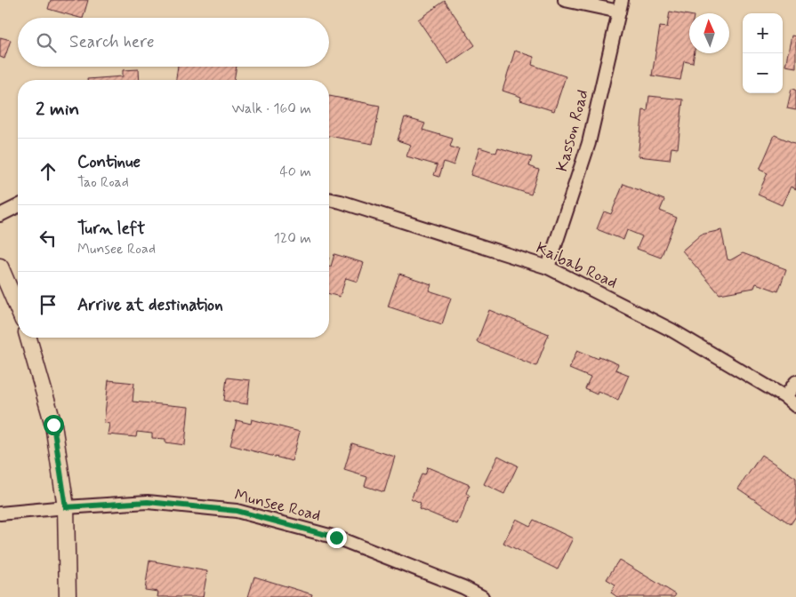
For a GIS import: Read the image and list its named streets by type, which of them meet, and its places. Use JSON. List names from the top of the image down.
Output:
{
  "streets": {
    "street": ["Kasson Road", "Kaibab Road", "Munsee Road"]
  },
  "crossings": [
    ["Kasson Road", "Kaibab Road"]
  ],
  "north": "top",
  "page": {
    "map_buttons": ["+", "−"],
    "search": "Search here",
    "heading": ["2 min", "Walk · 160 m"],
    "list": [
      ["Continue", "Tao Road", "40 m"],
      ["Turn left", "Munsee Road", "120 m"],
      "Arrive at destination"
    ]
  }
}
